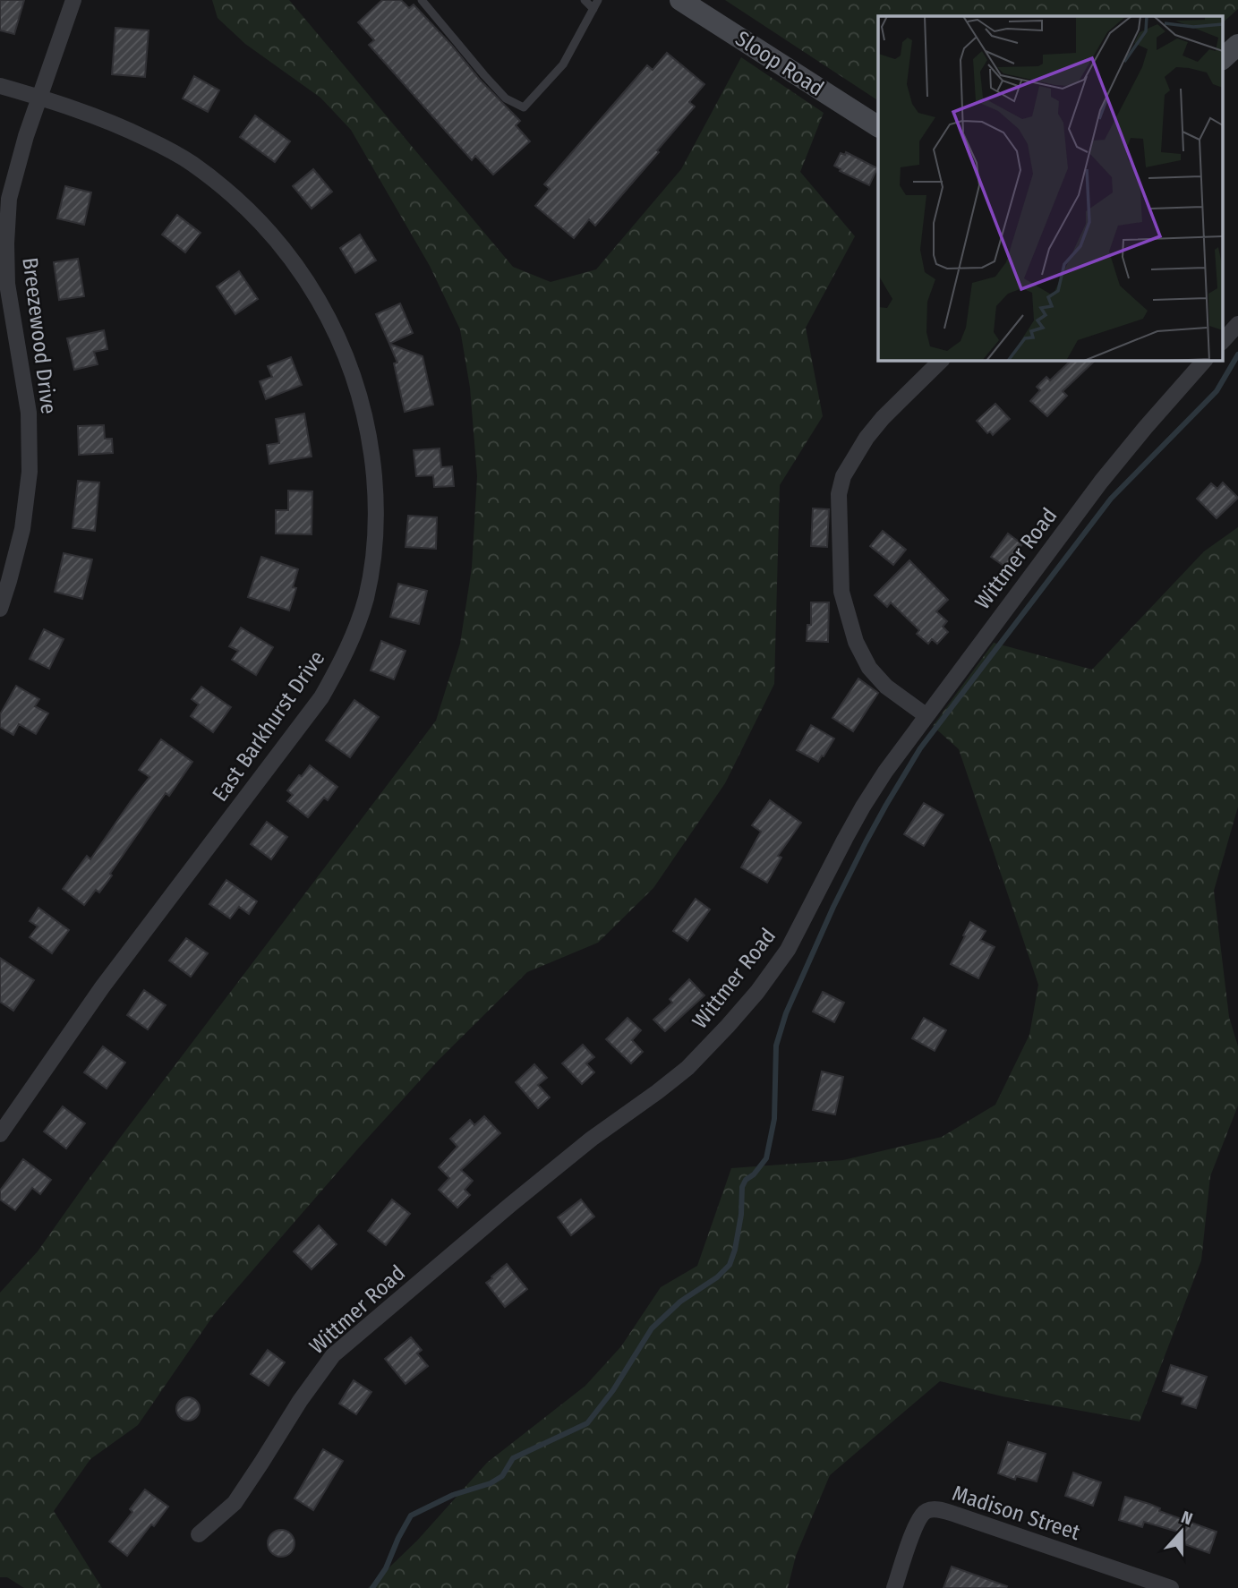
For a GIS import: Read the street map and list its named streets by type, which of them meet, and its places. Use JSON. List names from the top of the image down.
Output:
{
  "streets": {
    "street": [
      "Sloop Road",
      "Breezewood Drive",
      "Wittmer Road",
      "East Barkhurst Drive",
      "Madison Street"
    ]
  },
  "crossings": [
    ["Breezewood Drive", "East Barkhurst Drive"]
  ],
  "north": "top"
}
